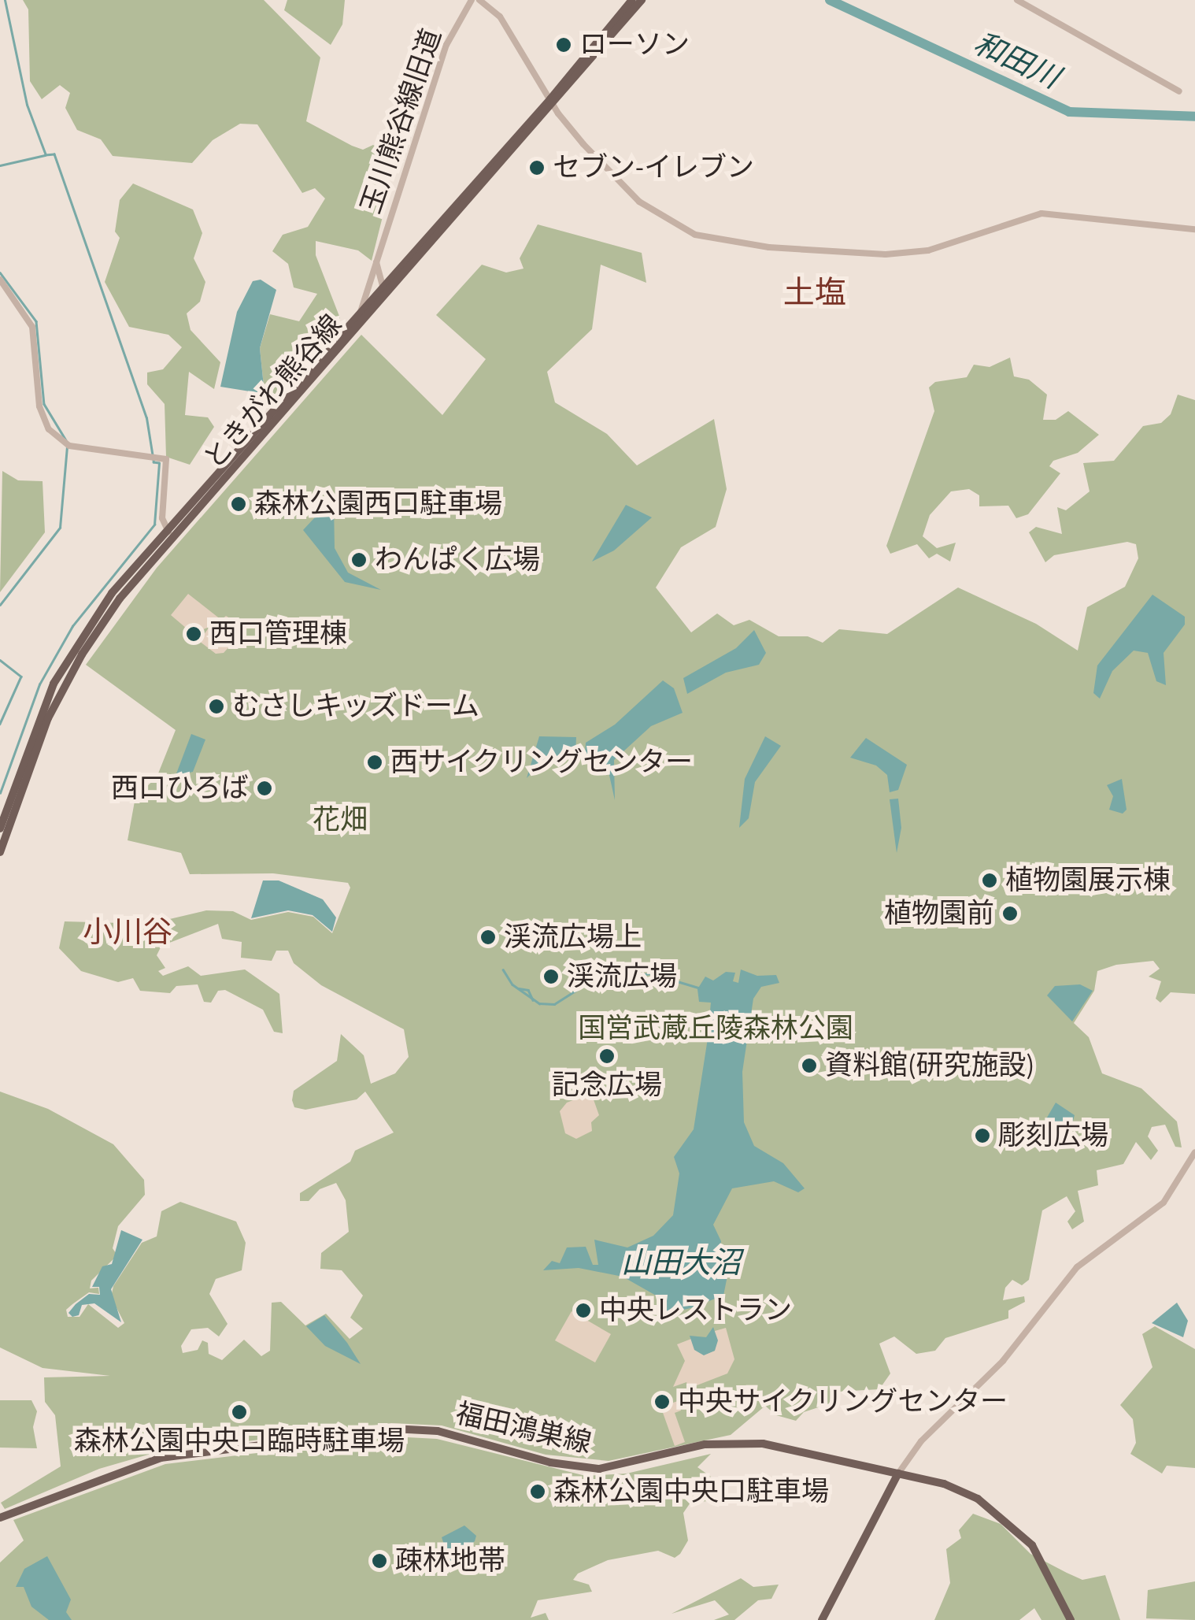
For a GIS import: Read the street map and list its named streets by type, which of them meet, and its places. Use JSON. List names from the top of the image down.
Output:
{
  "streets": {
    "main road": ["ときがわ熊谷線", "福田鴻巣線"],
    "street": ["玉川熊谷線旧道"]
  },
  "crossings": [
    ["玉川熊谷線旧道", "ときがわ熊谷線"]
  ],
  "districts": ["土塩", "小川谷"],
  "water": ["和田川", "山田大沼"],
  "parks": ["花畑", "国営武蔵丘陵森林公園"],
  "places": [
    "ローソン",
    "セブン-イレブン",
    "森林公園西口駐車場",
    "わんぱく広場",
    "西口管理棟",
    "むさしキッズドーム",
    "西サイクリングセンター",
    "西口ひろば",
    "植物園展示棟",
    "植物園前",
    "渓流広場上",
    "渓流広場",
    "記念広場",
    "資料館(研究施設)",
    "彫刻広場",
    "中央レストラン",
    "中央サイクリングセンター",
    "森林公園中央口臨時駐車場",
    "森林公園中央口駐車場",
    "疎林地帯"
  ]
}
